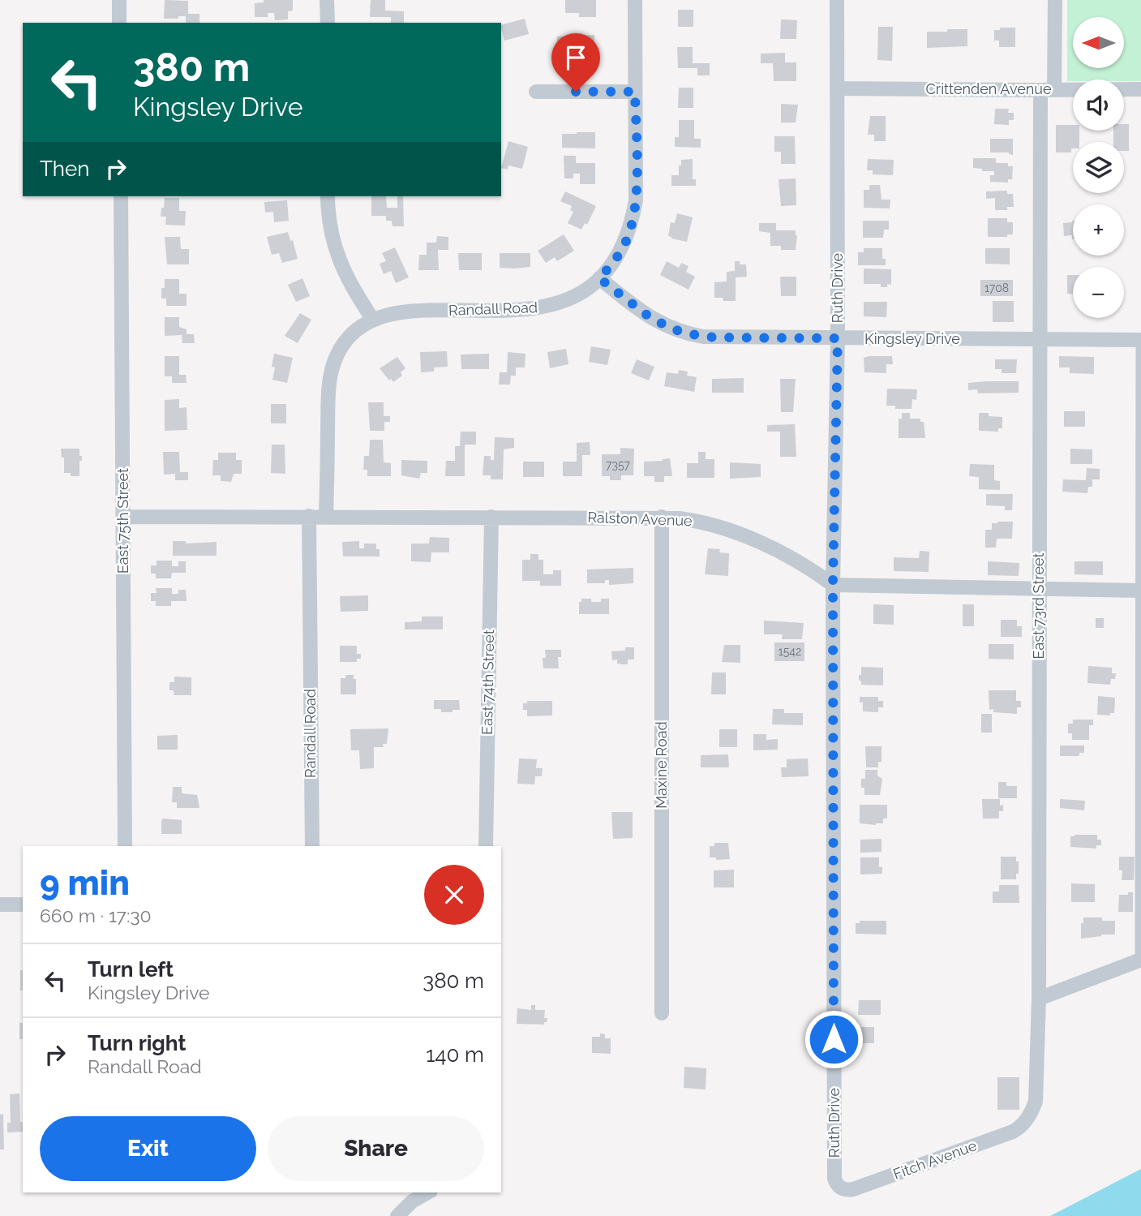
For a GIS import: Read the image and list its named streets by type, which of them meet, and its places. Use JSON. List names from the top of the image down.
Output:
{
  "streets": {
    "street": [
      "Crittenden Avenue",
      "Ruth Drive",
      "Randall Road",
      "Kingsley Drive",
      "Ralston Avenue",
      "East 75th Street",
      "East 73rd Street",
      "East 74th Street",
      "Maxine Road",
      "Fitch Avenue"
    ]
  },
  "crossings": [
    ["Crittenden Avenue", "Ruth Drive"],
    ["Crittenden Avenue", "East 73rd Street"],
    ["Ruth Drive", "Kingsley Drive"],
    ["Ruth Drive", "Ralston Avenue"],
    ["Ruth Drive", "Fitch Avenue"],
    ["Randall Road", "Kingsley Drive"],
    ["Randall Road", "Ralston Avenue"],
    ["Kingsley Drive", "East 73rd Street"],
    ["Ralston Avenue", "East 75th Street"],
    ["Ralston Avenue", "East 74th Street"],
    ["Ralston Avenue", "Maxine Road"],
    ["East 73rd Street", "Fitch Avenue"]
  ],
  "house_numbers": ["1708", "7357", "1542"],
  "north": "left",
  "page": {
    "map_buttons": ["+", "−"],
    "turn": ["380 m", "Kingsley Drive"],
    "then": "Then",
    "heading": ["9 min", "660 m · 17:30"],
    "list": [
      {
        "name": "Turn left",
        "note": "Kingsley Drive",
        "value": "380 m"
      },
      {
        "name": "Turn right",
        "note": "Randall Road",
        "value": "140 m"
      }
    ],
    "buttons": ["Exit", "Share"]
  }
}
